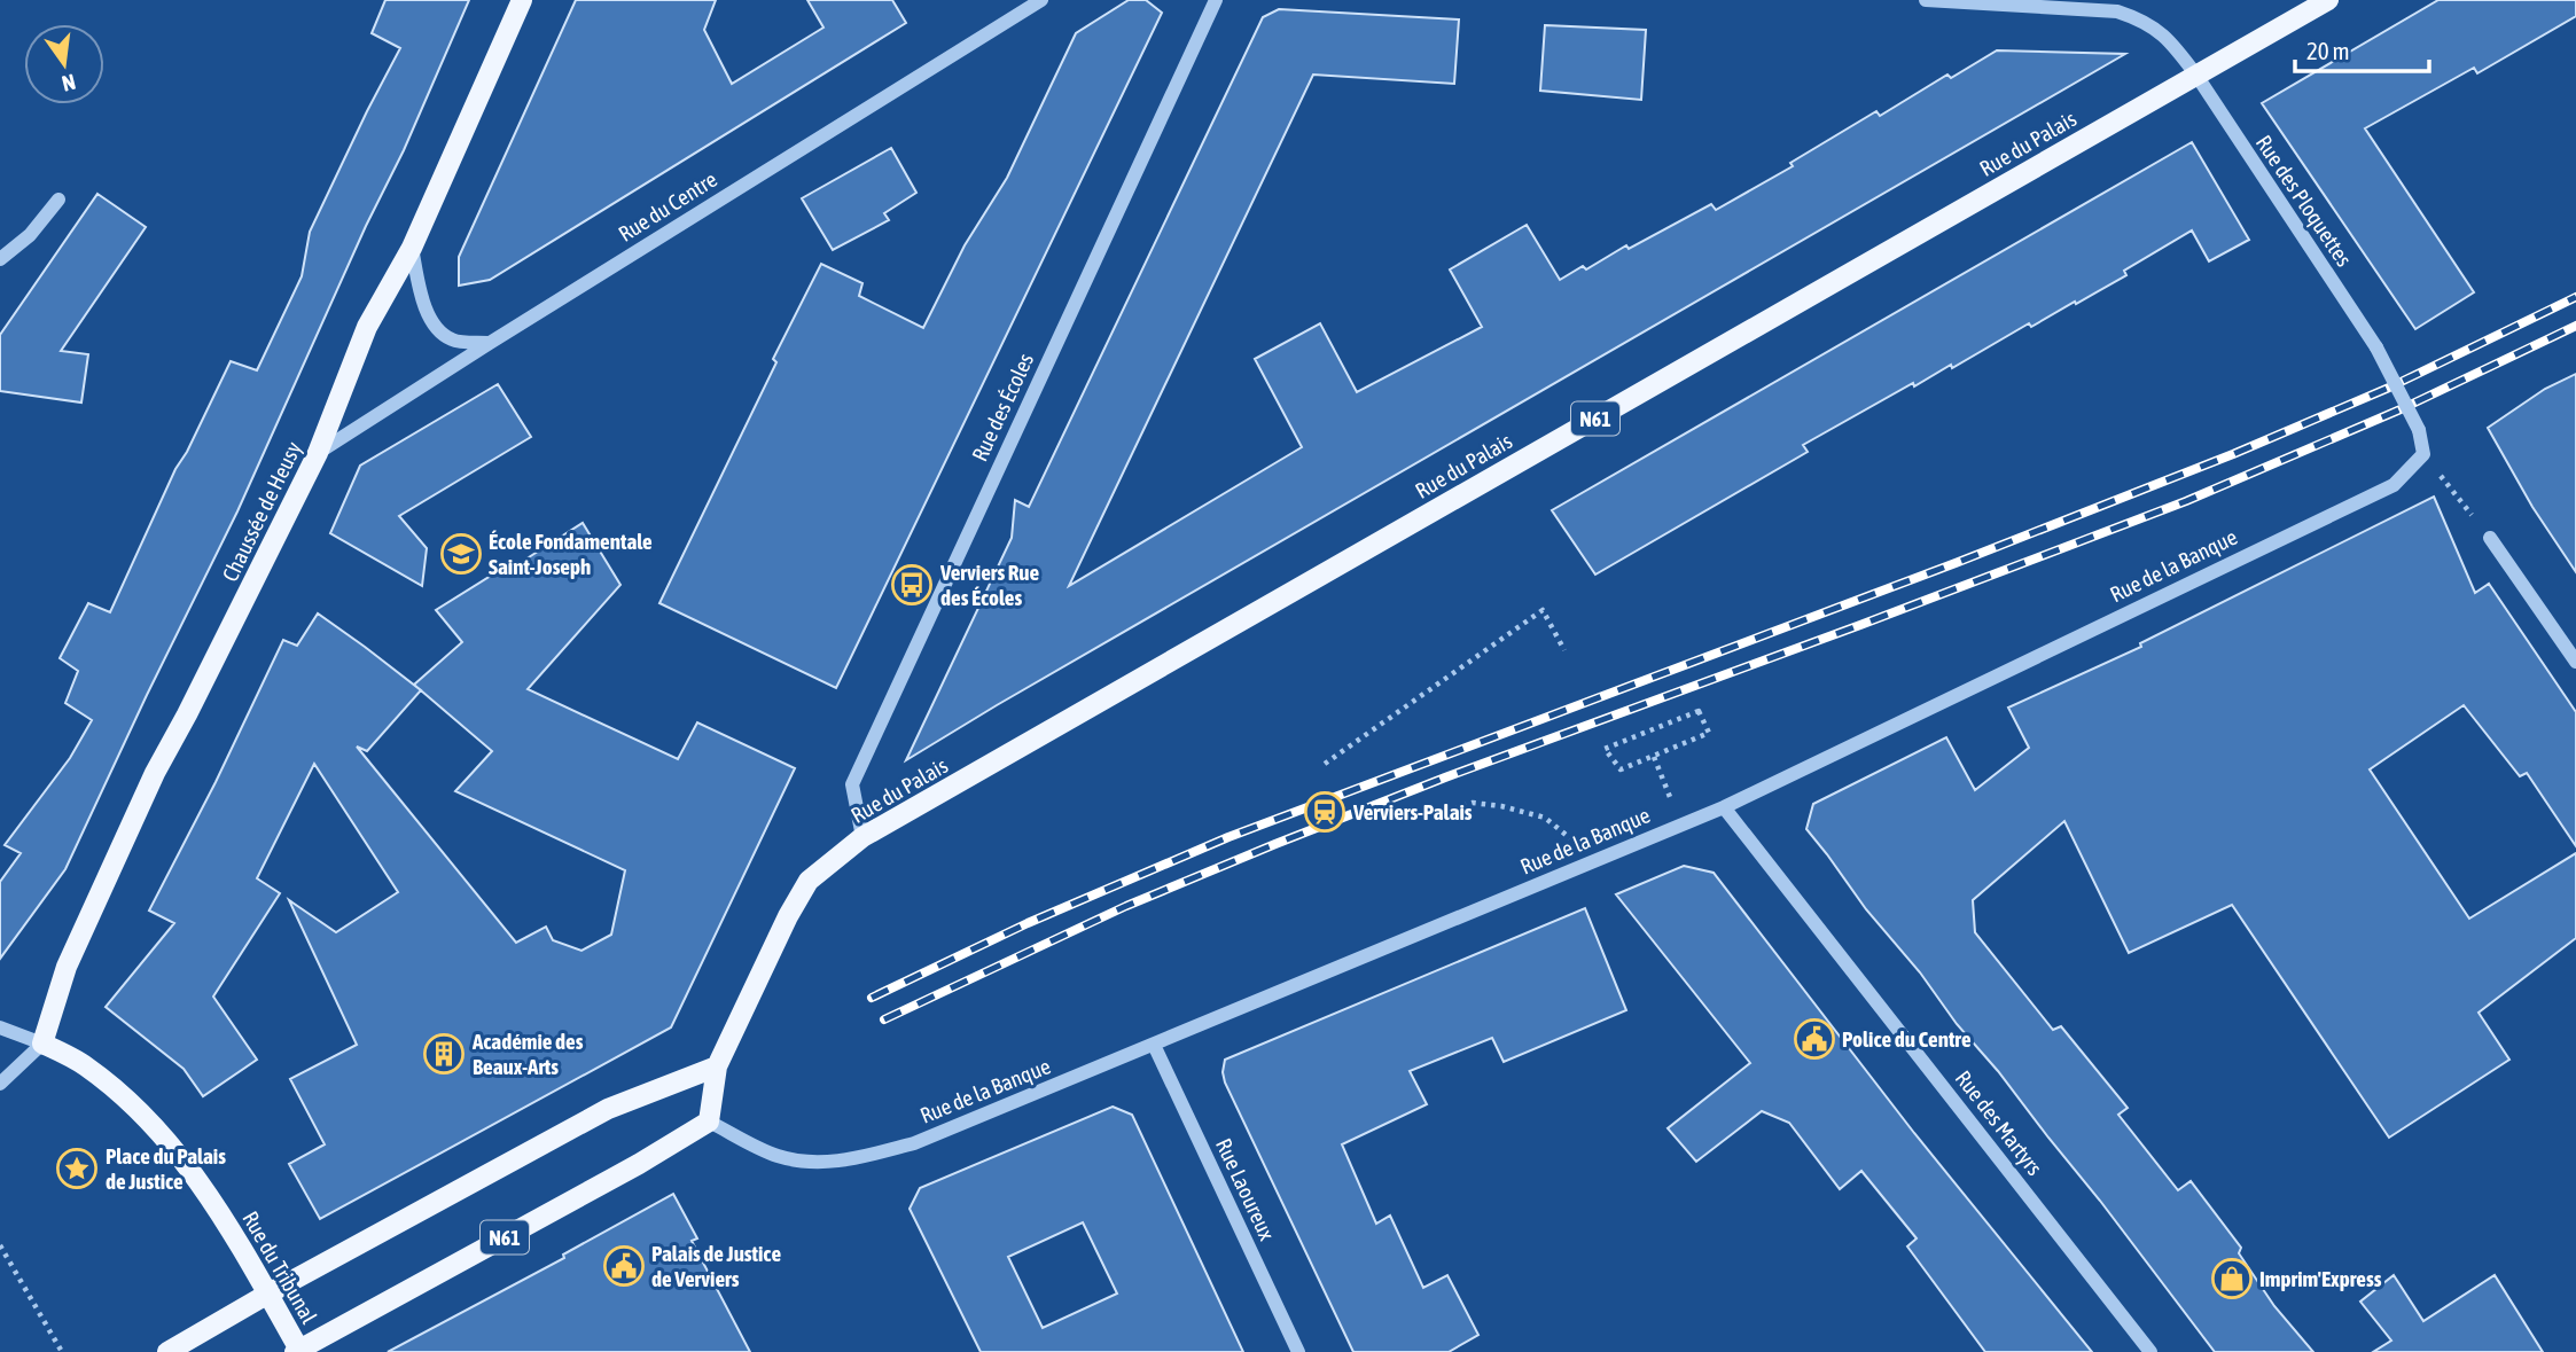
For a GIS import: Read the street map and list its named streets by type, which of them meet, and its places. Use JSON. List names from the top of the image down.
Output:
{
  "streets": {
    "main road": [
      "Rue du Palais",
      "N61",
      "Chaussée de Heusy",
      "Rue du Tribunal"
    ],
    "street": [
      "Rue des Ploquettes",
      "Rue du Centre",
      "Rue des Écoles",
      "Rue de la Banque",
      "Rue des Martyrs",
      "Rue Laoureux"
    ]
  },
  "crossings": [
    ["Rue du Palais", "Rue des Ploquettes"],
    ["Rue du Palais", "Rue des Écoles"],
    ["Rue du Palais", "N61"],
    ["Rue des Ploquettes", "Rue de la Banque"],
    ["Rue du Centre", "Chaussée de Heusy"],
    ["N61", "Rue de la Banque"],
    ["N61", "Rue du Tribunal"],
    ["Chaussée de Heusy", "Rue du Tribunal"],
    ["Rue de la Banque", "Rue des Martyrs"],
    ["Rue de la Banque", "Rue Laoureux"]
  ],
  "places": {
    "school or university": ["École Fondamentale Saint-Joseph"],
    "bus stop": ["Verviers Rue des Écoles"],
    "station": ["Verviers-Palais"],
    "public building": ["Police du Centre", "Palais de Justice de Verviers"],
    "building": ["Académie des Beaux-Arts"],
    "place": ["Place du Palais de Justice"],
    "shop": ["Imprim'Express"]
  },
  "scale_bar": "20 m",
  "north": "bottom"
}
